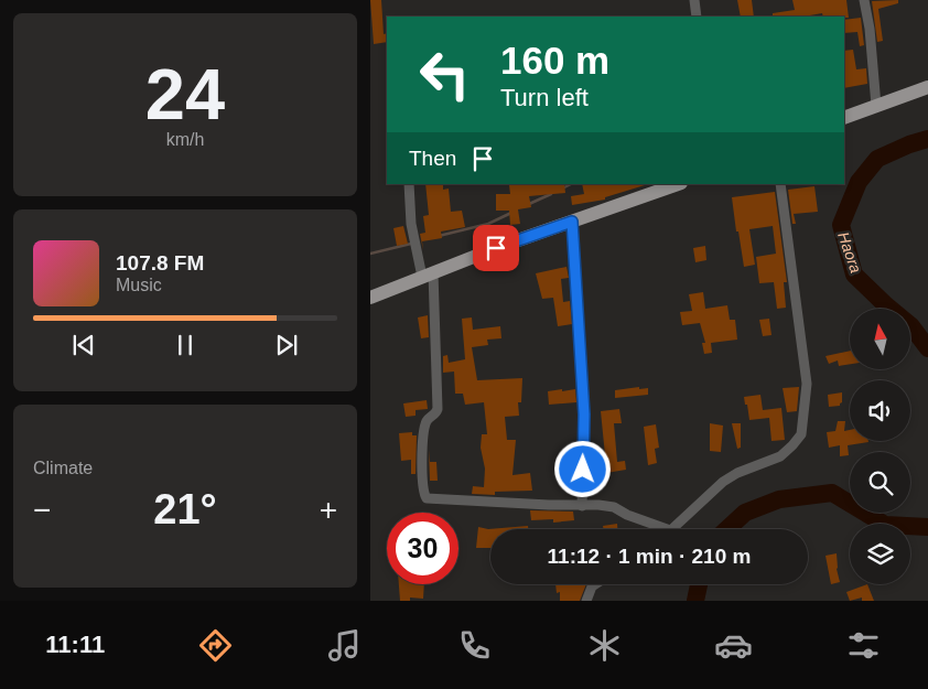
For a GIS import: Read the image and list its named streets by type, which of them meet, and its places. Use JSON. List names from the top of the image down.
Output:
{
  "water": ["Haora"],
  "north": "top",
  "page": {
    "tile": [
      ["24", "km/h"],
      "Climate"
    ],
    "turn": ["160 m", "Turn left"],
    "then": "Then",
    "song": ["107.8 FM", "Music"],
    "heat": ["−", "21°", "+"],
    "limit": "30",
    "trip": "11:12 · 1 min · 210 m",
    "tabs": "11:11"
  }
}
